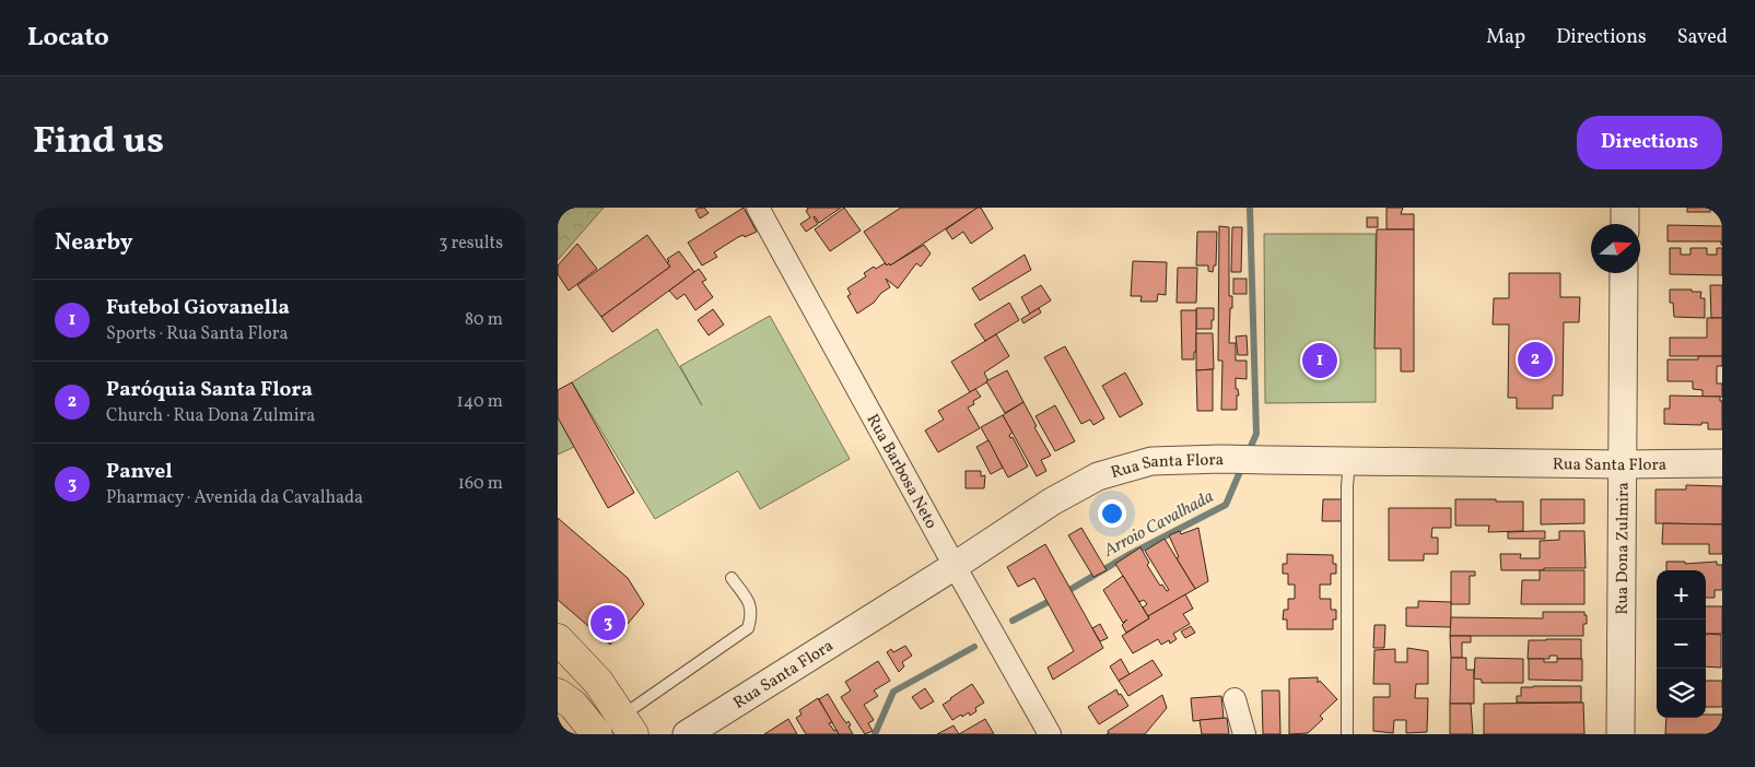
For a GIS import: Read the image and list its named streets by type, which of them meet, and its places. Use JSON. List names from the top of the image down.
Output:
{
  "streets": {
    "street": ["Rua Santa Flora", "Rua Barbosa Neto", "Rua Dona Zulmira"]
  },
  "crossings": [
    ["Rua Santa Flora", "Rua Barbosa Neto"],
    ["Rua Santa Flora", "Rua Dona Zulmira"]
  ],
  "water": ["Arroio Cavalhada"],
  "north": "right",
  "page": {
    "header": "Locato",
    "nav": ["Map", "Directions", "Saved"],
    "title": "Find us",
    "buttons": "Directions",
    "heading": ["Nearby", "3 results"],
    "list": [
      {
        "mark": "1",
        "name": "Futebol Giovanella",
        "note": "Sports · Rua Santa Flora",
        "value": "80 m"
      },
      {
        "mark": "2",
        "name": "Paróquia Santa Flora",
        "note": "Church · Rua Dona Zulmira",
        "value": "140 m"
      },
      {
        "mark": "3",
        "name": "Panvel",
        "note": "Pharmacy · Avenida da Cavalhada",
        "value": "160 m"
      }
    ],
    "pins": ["2", "1", "3"],
    "map_buttons": ["+", "−"]
  }
}
